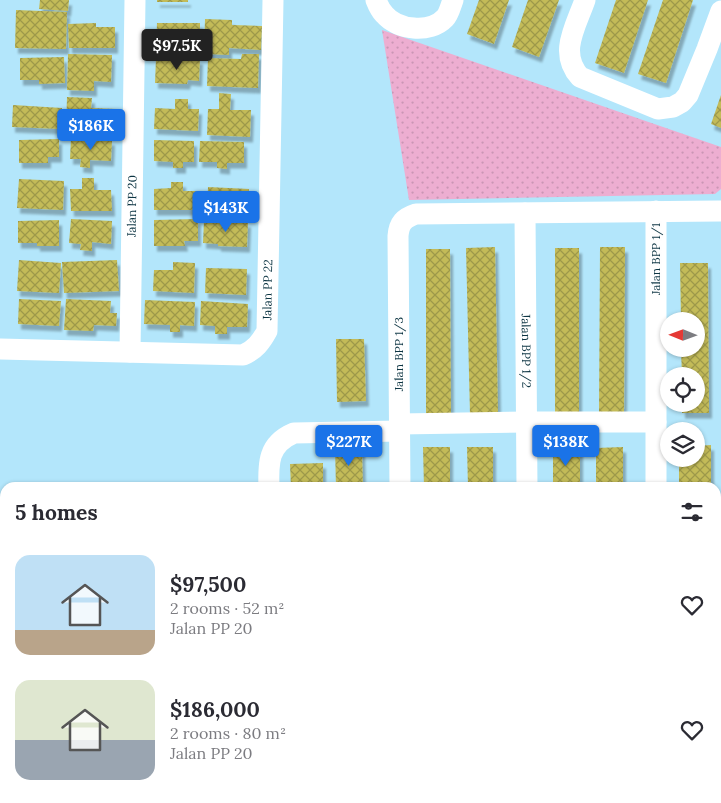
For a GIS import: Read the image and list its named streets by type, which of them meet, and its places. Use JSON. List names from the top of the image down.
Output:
{
  "streets": {
    "street": [
      "Jalan PP 20",
      "Jalan BPP 1/1",
      "Jalan PP 22",
      "Jalan BPP 1/2",
      "Jalan BPP 1/3"
    ]
  },
  "crossings": [
    ["Jalan PP 20", "Jalan PP 22"],
    ["Jalan BPP 1/2", "Jalan BPP 1/3"]
  ],
  "north": "left",
  "page": {
    "price": [
      "$97.5K",
      "$186K",
      "$143K",
      "$227K",
      "$138K"
    ],
    "heading": "5 homes",
    "list": [
      {
        "name": "$97,500",
        "note": "2 rooms · 52 m² · Jalan PP 20"
      },
      {
        "name": "$186,000",
        "note": "2 rooms · 80 m² · Jalan PP 20"
      }
    ]
  }
}
